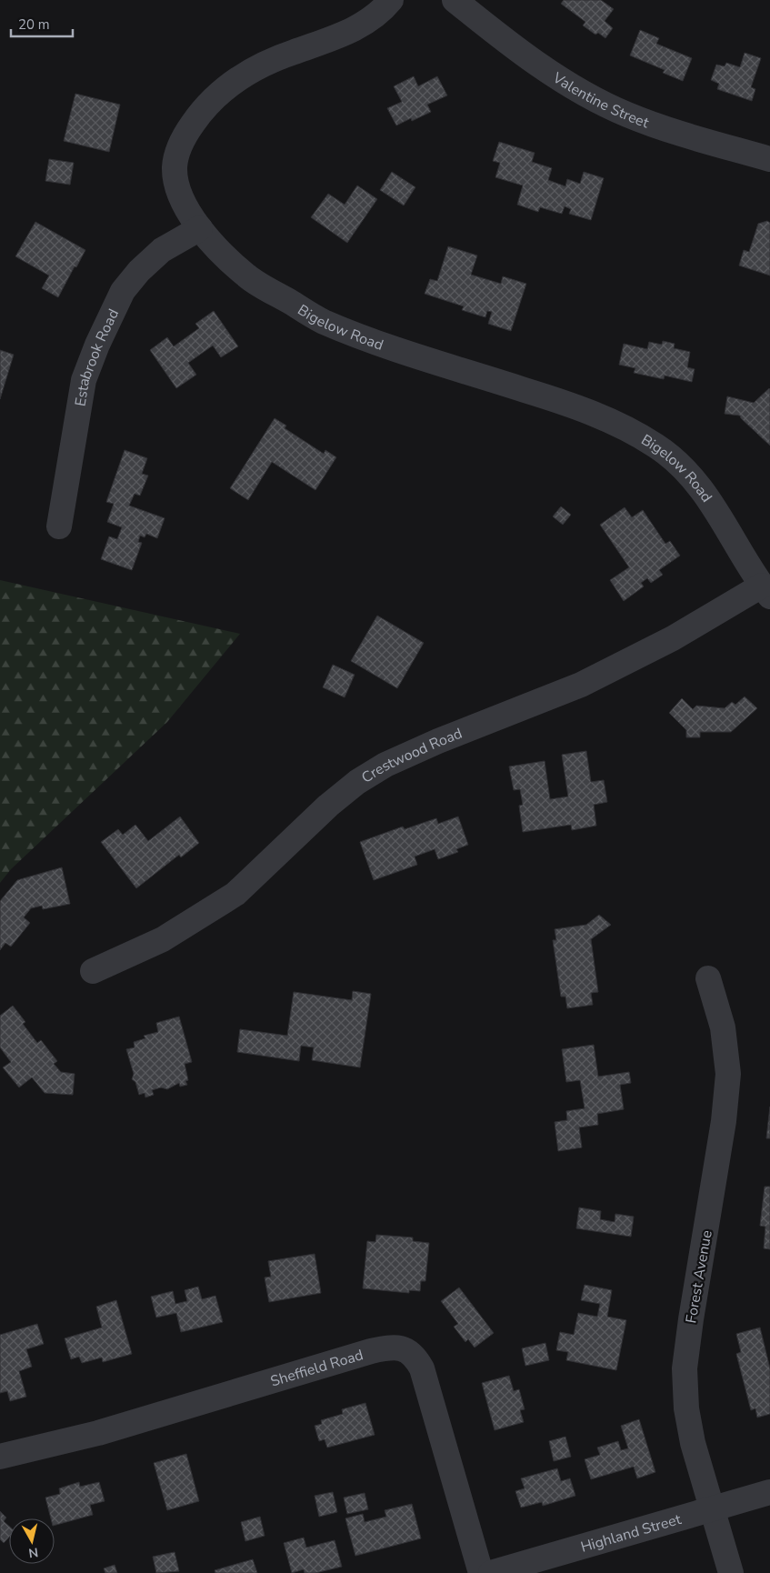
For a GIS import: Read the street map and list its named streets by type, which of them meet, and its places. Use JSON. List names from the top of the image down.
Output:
{
  "streets": {
    "street": [
      "Valentine Street",
      "Bigelow Road",
      "Estabrook Road",
      "Crestwood Road",
      "Forest Avenue",
      "Sheffield Road",
      "Highland Street"
    ]
  },
  "crossings": [
    ["Bigelow Road", "Estabrook Road"],
    ["Bigelow Road", "Crestwood Road"],
    ["Forest Avenue", "Highland Street"]
  ],
  "scale_bar": "20 m",
  "north": "bottom"
}
